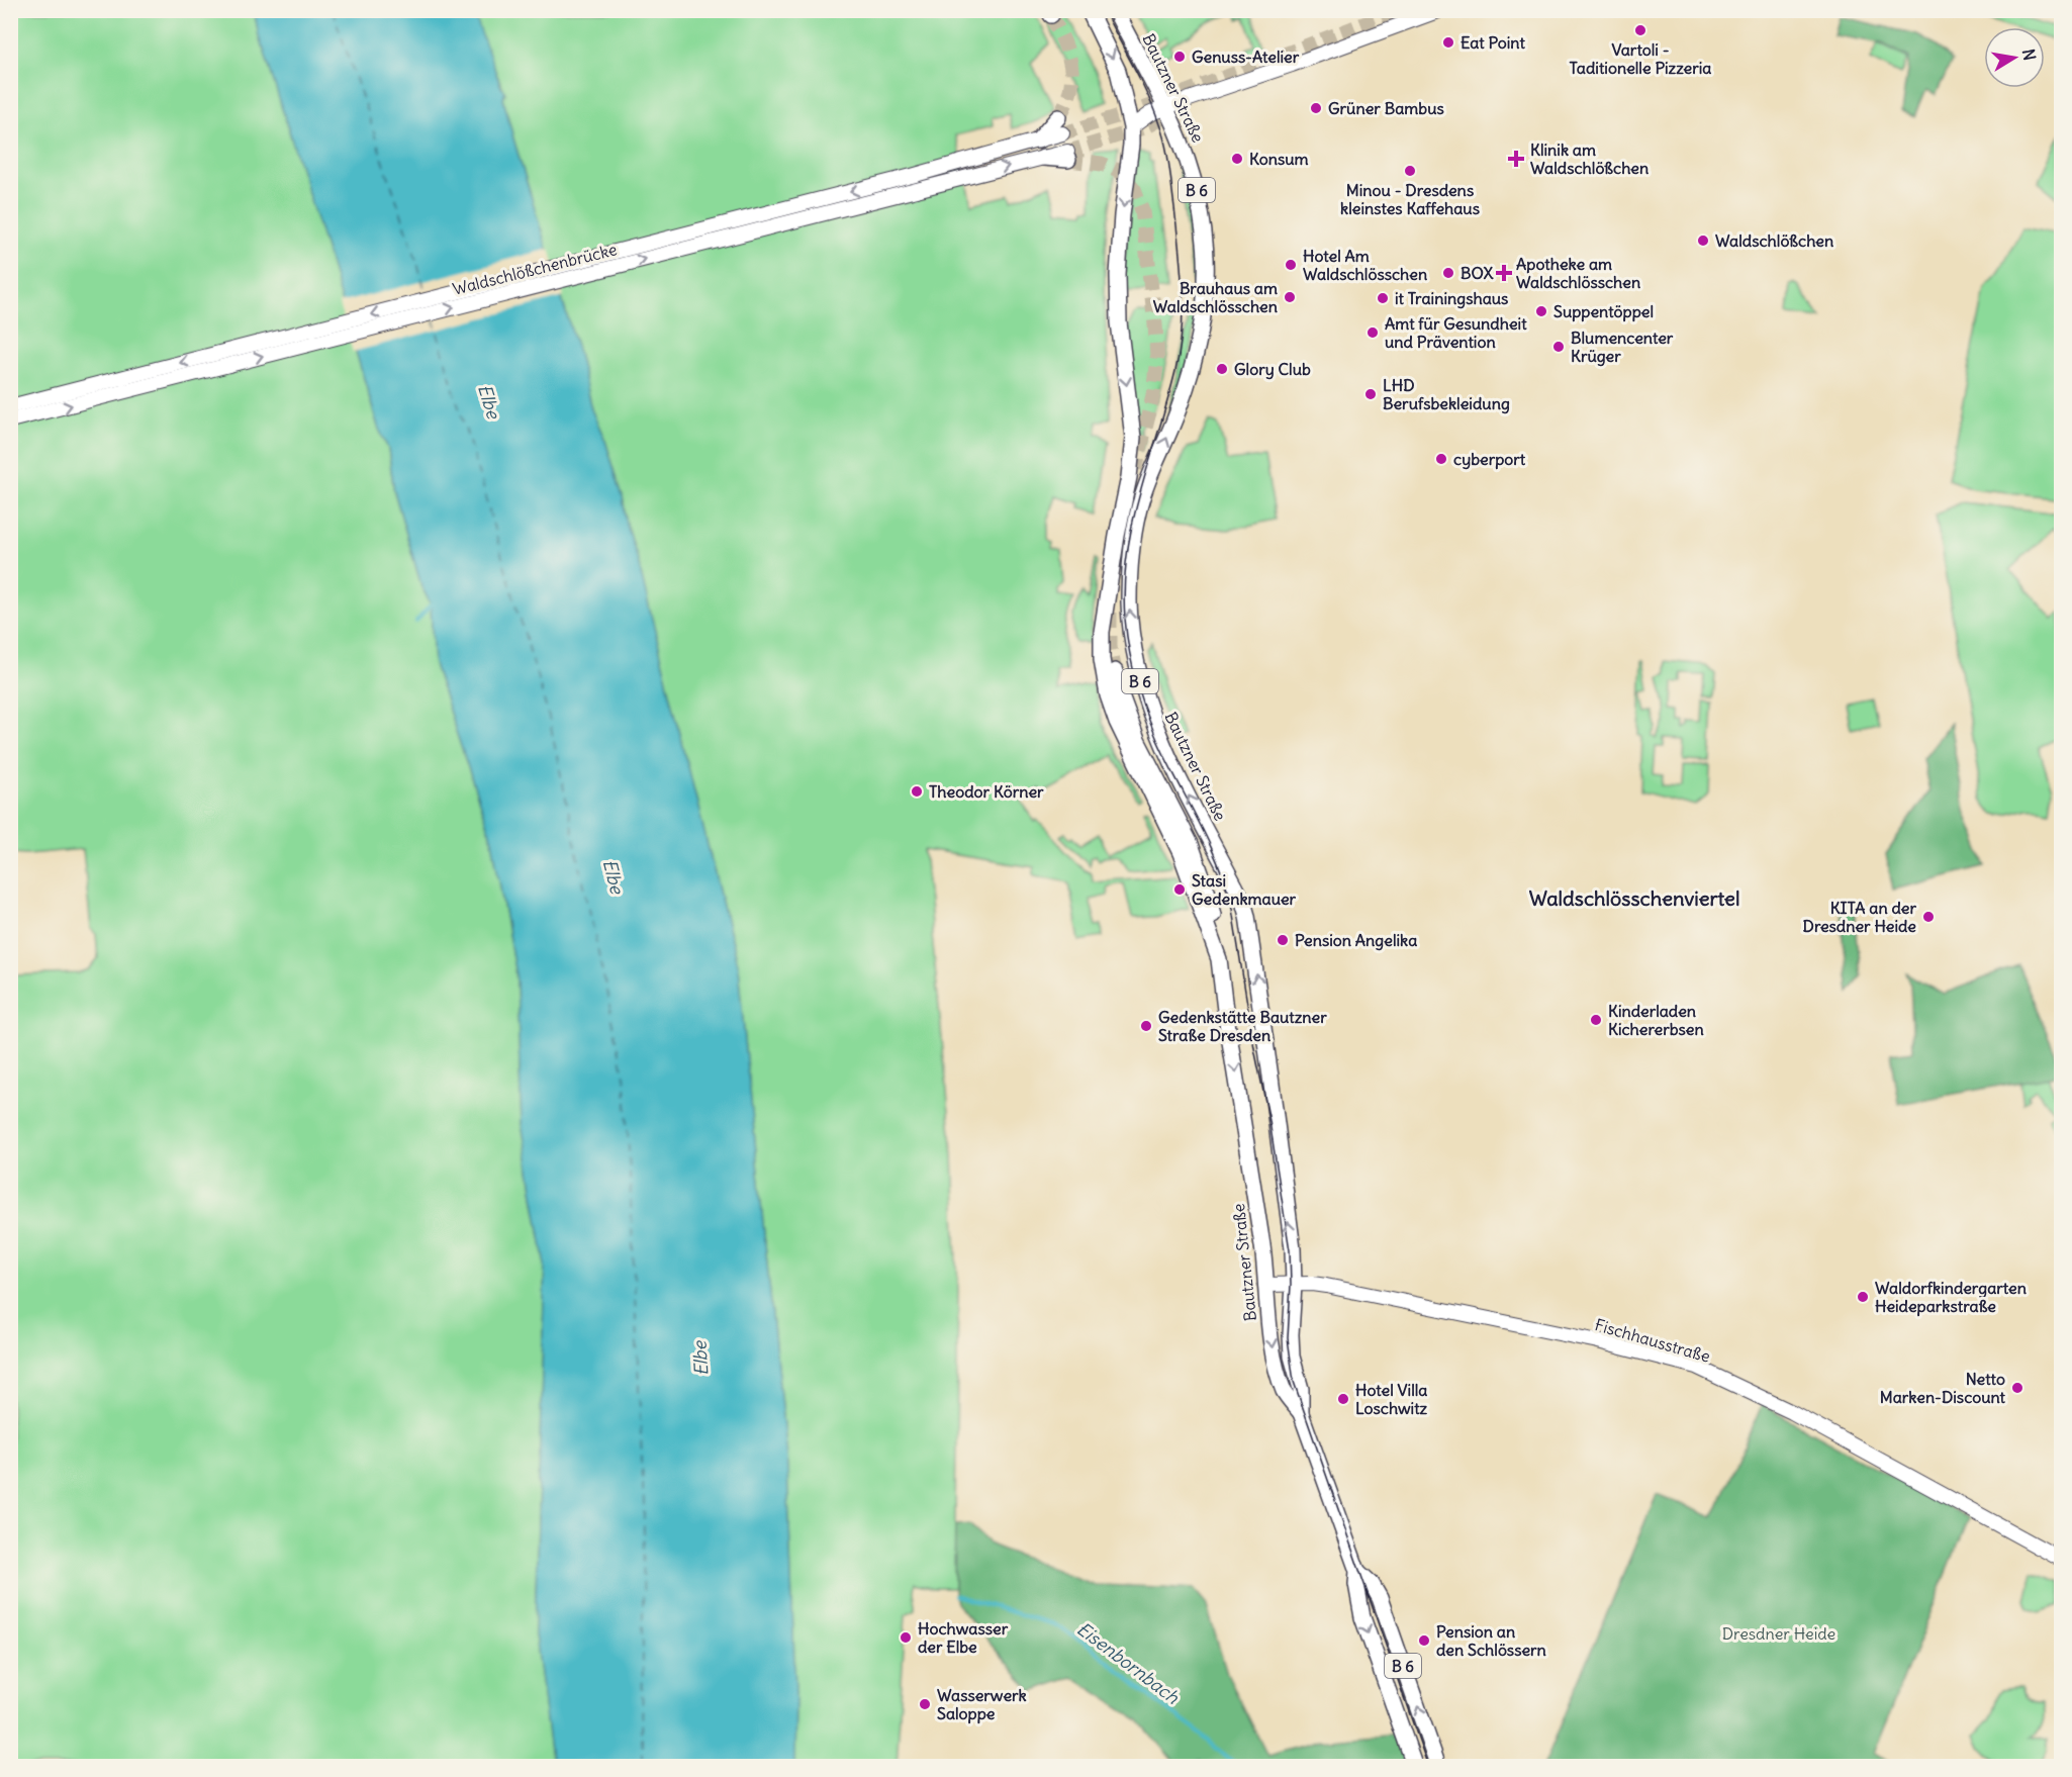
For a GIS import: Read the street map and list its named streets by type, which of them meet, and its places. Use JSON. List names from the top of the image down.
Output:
{
  "streets": {
    "main road": [
      "Bautzner Straße",
      "B 6",
      "Waldschlößchenbrücke",
      "Fischhausstraße"
    ]
  },
  "crossings": [
    ["Bautzner Straße", "Fischhausstraße"]
  ],
  "districts": ["Waldschlösschenviertel"],
  "water": ["Elbe", "Eisenbornbach"],
  "parks": ["Dresdner Heide"],
  "places": {
    "other": [
      "Vartoli - Taditionelle Pizzeria",
      "Eat Point",
      "Genuss-Atelier",
      "Grüner Bambus",
      "Konsum",
      "Minou - Dresdens kleinstes Kaffehaus",
      "Waldschlößchen",
      "Hotel Am Waldschlösschen",
      "BOX",
      "Brauhaus am Waldschlösschen",
      "it Trainingshaus",
      "Suppentöppel",
      "Amt für Gesundheit und Prävention",
      "Blumencenter Krüger",
      "Glory Club",
      "LHD Berufsbekleidung",
      "cyberport",
      "Theodor Körner",
      "Stasi Gedenkmauer",
      "KITA an der Dresdner Heide",
      "Pension Angelika",
      "Kinderladen Kichererbsen",
      "Gedenkstätte Bautzner Straße Dresden",
      "Waldorfkindergarten Heideparkstraße",
      "Netto Marken-Discount",
      "Hotel Villa Loschwitz",
      "Hochwasser der Elbe",
      "Pension an den Schlössern",
      "Wasserwerk Saloppe"
    ],
    "health": ["Klinik am Waldschlößchen", "Apotheke am Waldschlösschen"]
  },
  "north": "right"
}
